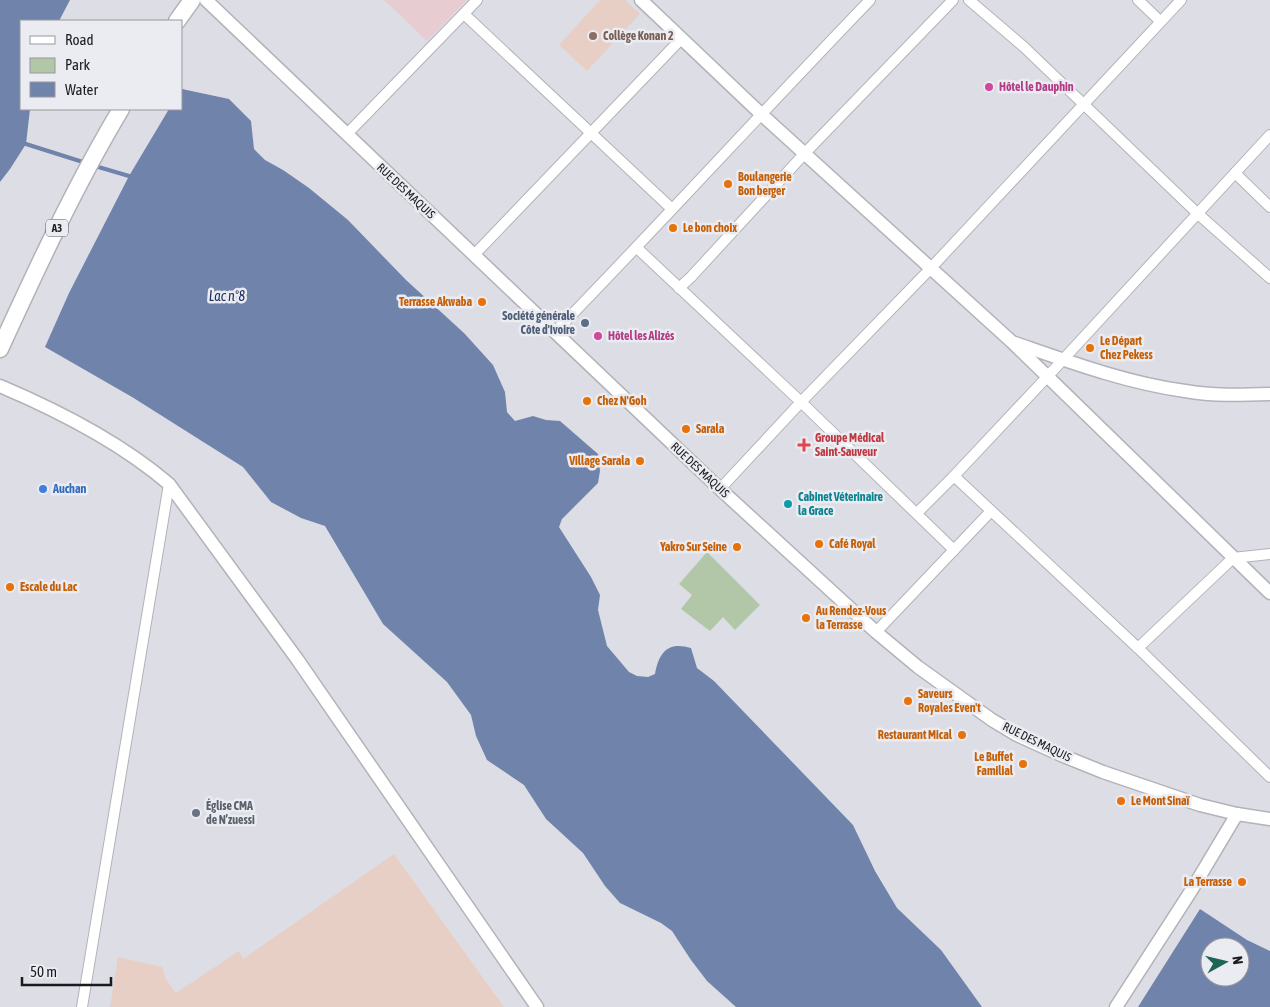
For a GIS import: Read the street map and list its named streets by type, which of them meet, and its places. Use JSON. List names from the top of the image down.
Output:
{
  "streets": {
    "highway": ["A3"],
    "street": ["RUE DES MAQUIS"]
  },
  "water": ["Lac n°8"],
  "places": {
    "other": [
      "Collège Konan 2",
      "Hôtel le Dauphin",
      "Boulangerie Bon berger",
      "Le bon choix",
      "Terrasse Akwaba",
      "Société générale Côte d'Ivoire",
      "Hôtel les Alizés",
      "Le Départ Chez Pekess",
      "Chez N'Goh",
      "Sarala",
      "Village Sarala",
      "Auchan",
      "Cabinet Véterinaire la Grace",
      "Café Royal",
      "Yakro Sur Seine",
      "Escale du Lac",
      "Au Rendez-Vous la Terrasse",
      "Saveurs Royales Even't",
      "Restaurant Mical",
      "Le Buffet Familial",
      "Le Mont Sinaï",
      "Église CMA de N’zuessi",
      "La Terrasse"
    ],
    "health": ["Groupe Médical Saint-Sauveur"]
  },
  "legend": ["Road", "Park", "Water"],
  "scale_bar": "50 m",
  "north": "right"
}
